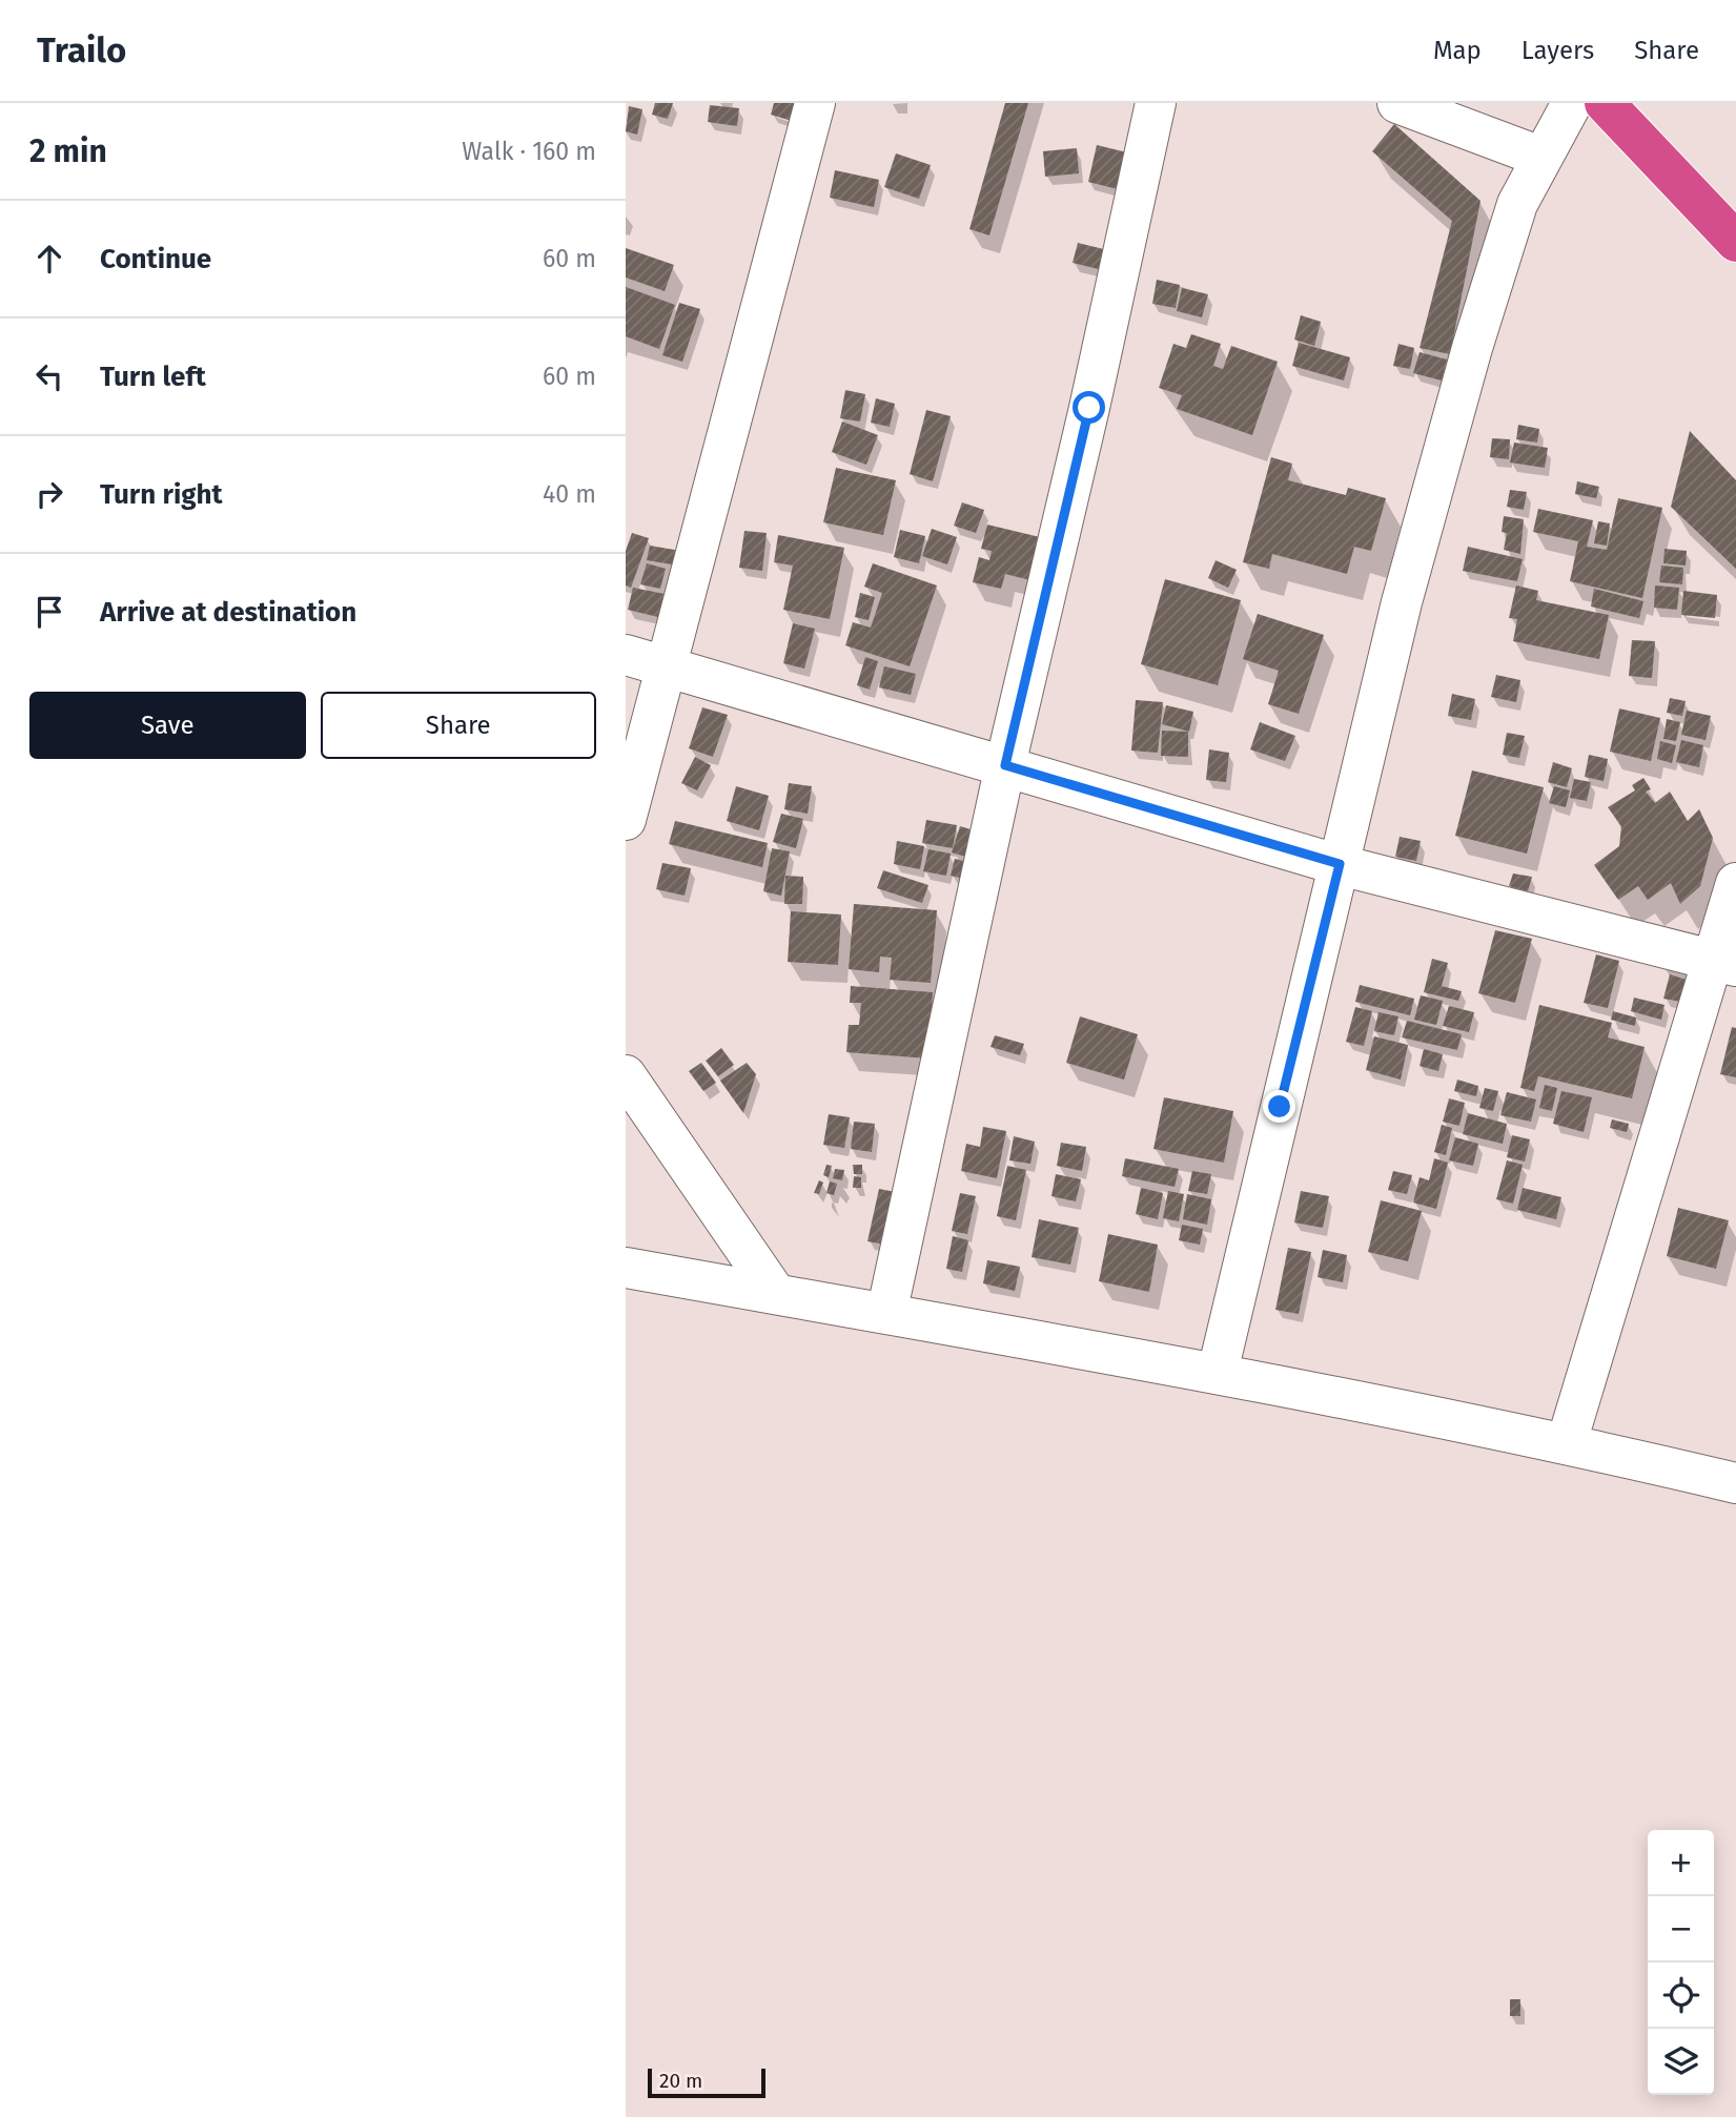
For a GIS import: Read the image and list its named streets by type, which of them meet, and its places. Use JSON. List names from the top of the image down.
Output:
{
  "scale_bar": "20 m",
  "page": {
    "header": "Trailo",
    "nav": ["Map", "Layers", "Share"],
    "heading": ["2 min", "Walk · 160 m"],
    "list": [
      ["Continue", "60 m"],
      ["Turn left", "60 m"],
      ["Turn right", "40 m"],
      "Arrive at destination"
    ],
    "buttons": ["Save", "Share"],
    "map_buttons": ["+", "−"],
    "scale": "20 m"
  }
}
